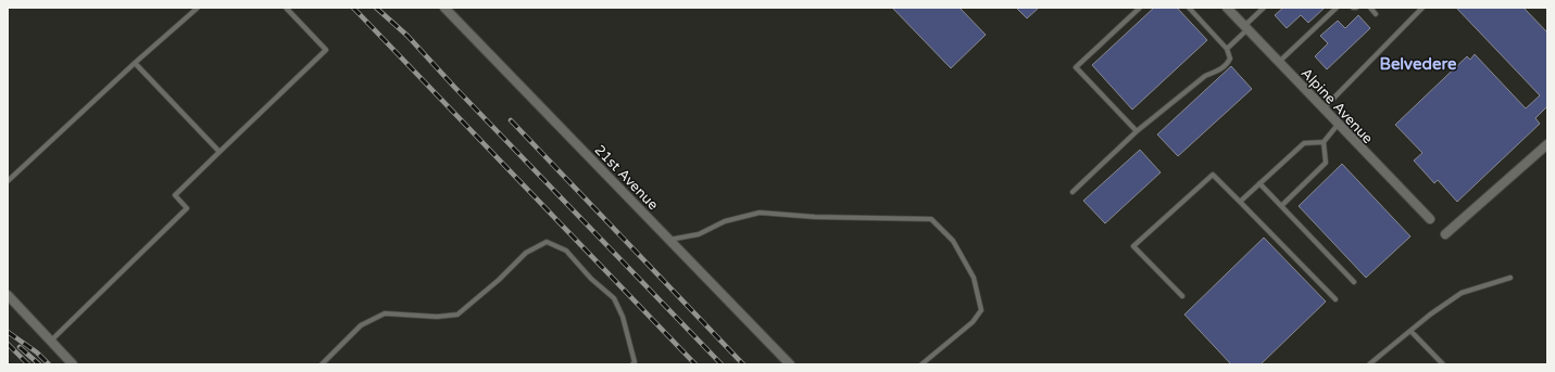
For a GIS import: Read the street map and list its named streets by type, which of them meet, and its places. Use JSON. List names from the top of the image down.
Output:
{
  "streets": {
    "street": ["Alpine Avenue", "21st Avenue"]
  },
  "districts": ["Belvedere"]
}
